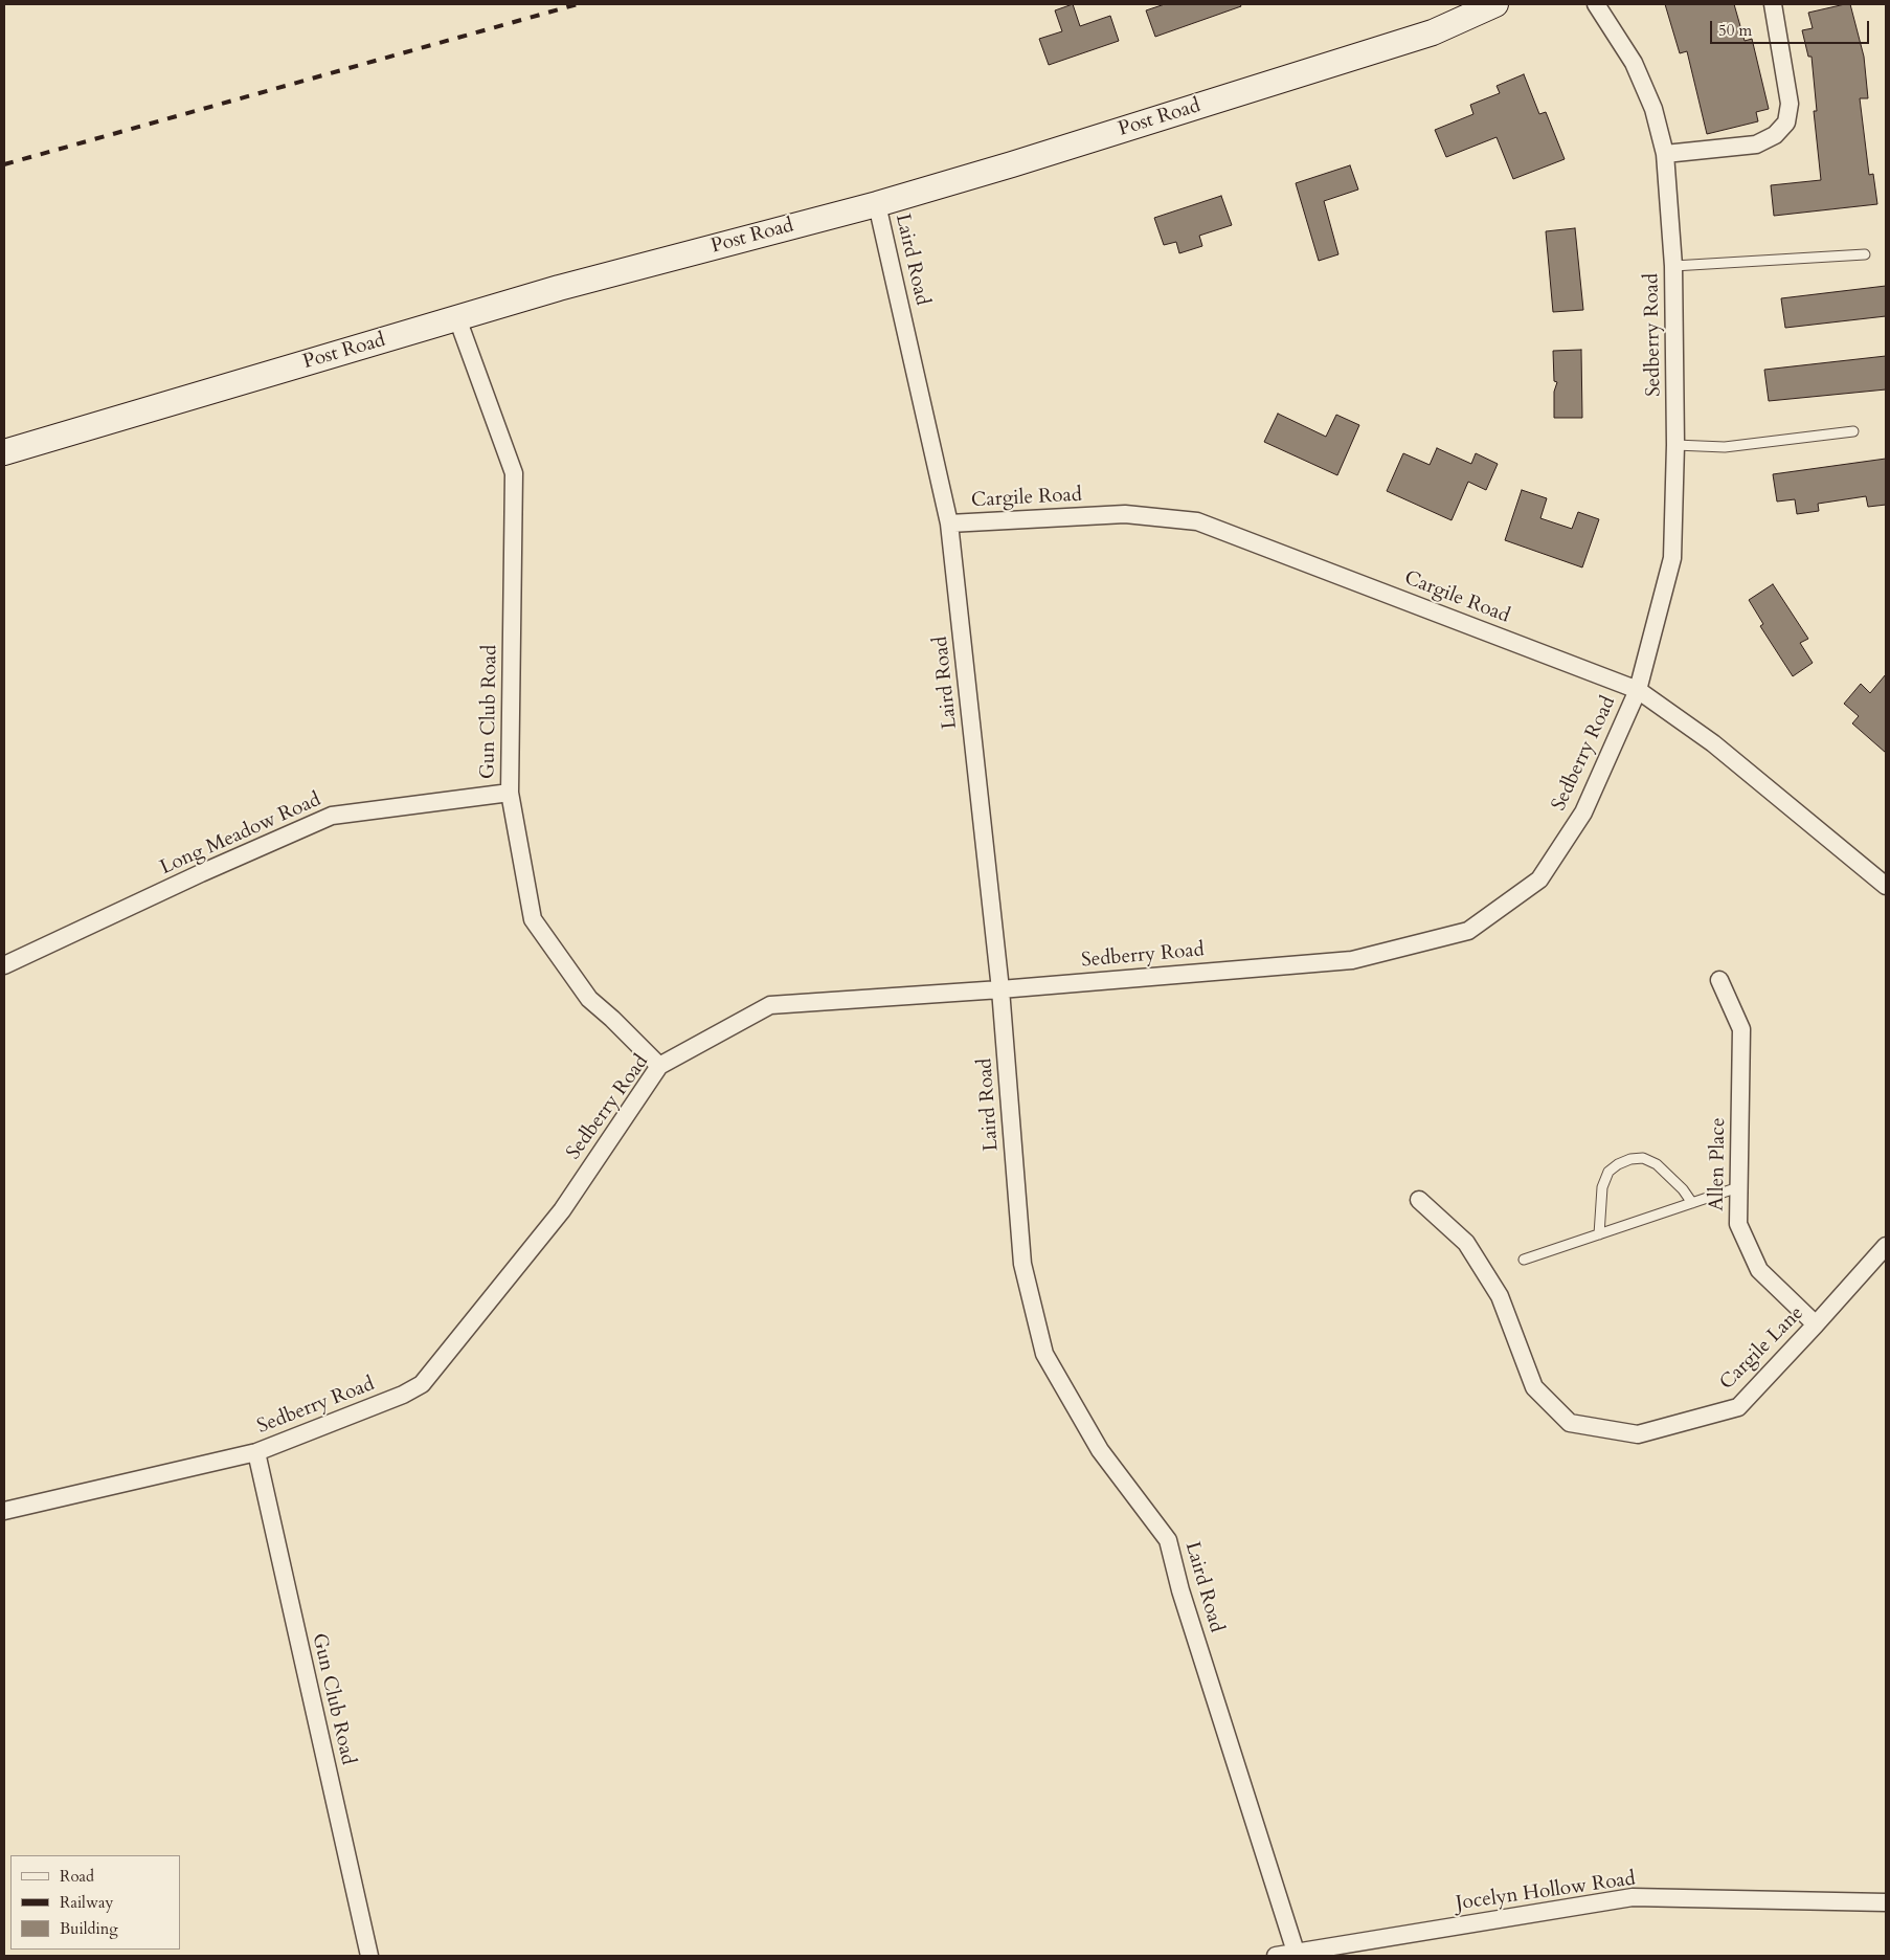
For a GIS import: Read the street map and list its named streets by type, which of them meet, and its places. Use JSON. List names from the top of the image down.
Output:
{
  "streets": {
    "street": [
      "Post Road",
      "Laird Road",
      "Sedberry Road",
      "Cargile Road",
      "Gun Club Road",
      "Long Meadow Road",
      "Allen Place",
      "Cargile Lane",
      "Jocelyn Hollow Road"
    ]
  },
  "crossings": [
    ["Post Road", "Laird Road"],
    ["Post Road", "Gun Club Road"],
    ["Laird Road", "Sedberry Road"],
    ["Laird Road", "Cargile Road"],
    ["Laird Road", "Jocelyn Hollow Road"],
    ["Sedberry Road", "Cargile Road"],
    ["Sedberry Road", "Gun Club Road"],
    ["Gun Club Road", "Long Meadow Road"],
    ["Allen Place", "Cargile Lane"]
  ],
  "legend": ["Road", "Railway", "Building"],
  "scale_bar": "50 m"
}
